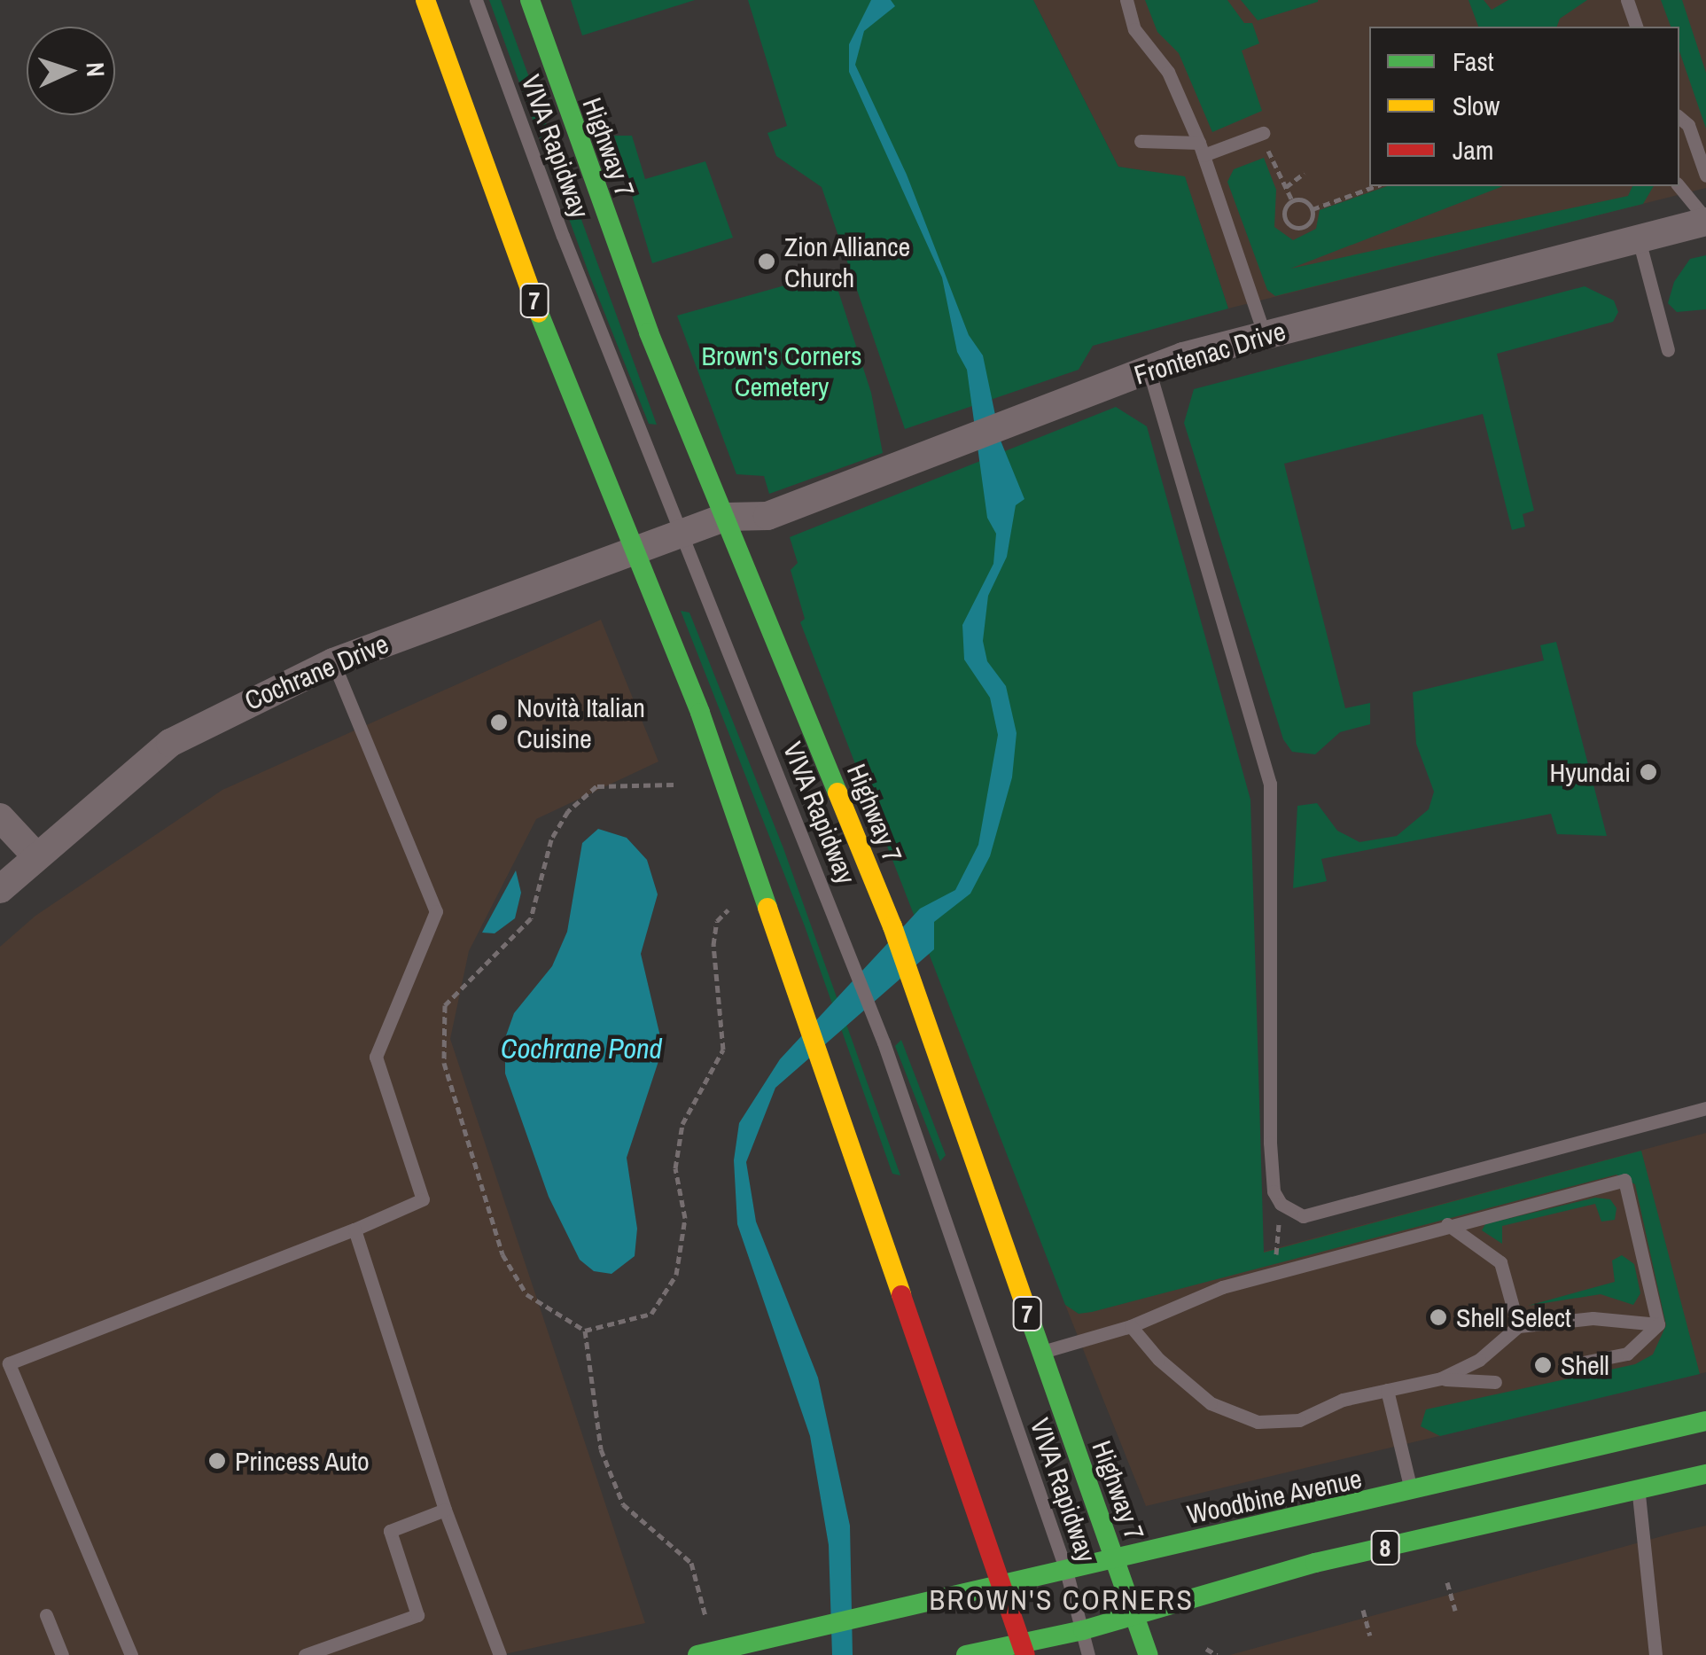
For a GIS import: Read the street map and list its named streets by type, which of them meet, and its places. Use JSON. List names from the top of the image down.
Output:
{
  "streets": {
    "main road": [
      "Highway 7",
      "7",
      "Woodbine Avenue",
      "8"
    ],
    "street": ["Frontenac Drive", "Cochrane Drive"],
    "lane": ["VIVA Rapidway"]
  },
  "crossings": [
    ["VIVA Rapidway", "Frontenac Drive"],
    ["VIVA Rapidway", "Cochrane Drive"],
    ["VIVA Rapidway", "Woodbine Avenue"],
    ["VIVA Rapidway", "8"],
    ["Highway 7", "Frontenac Drive"],
    ["Highway 7", "Woodbine Avenue"],
    ["Highway 7", "8"],
    ["7", "Cochrane Drive"],
    ["7", "Woodbine Avenue"],
    ["7", "8"],
    ["Frontenac Drive", "Cochrane Drive"]
  ],
  "districts": ["BROWN'S CORNERS"],
  "water": ["Cochrane Pond"],
  "parks": ["Brown's Corners Cemetery"],
  "places": [
    "Zion Alliance Church",
    "Novità Italian Cuisine",
    "Hyundai",
    "Shell Select",
    "Shell",
    "Princess Auto"
  ],
  "legend": ["Fast", "Slow", "Jam"],
  "north": "right"
}
